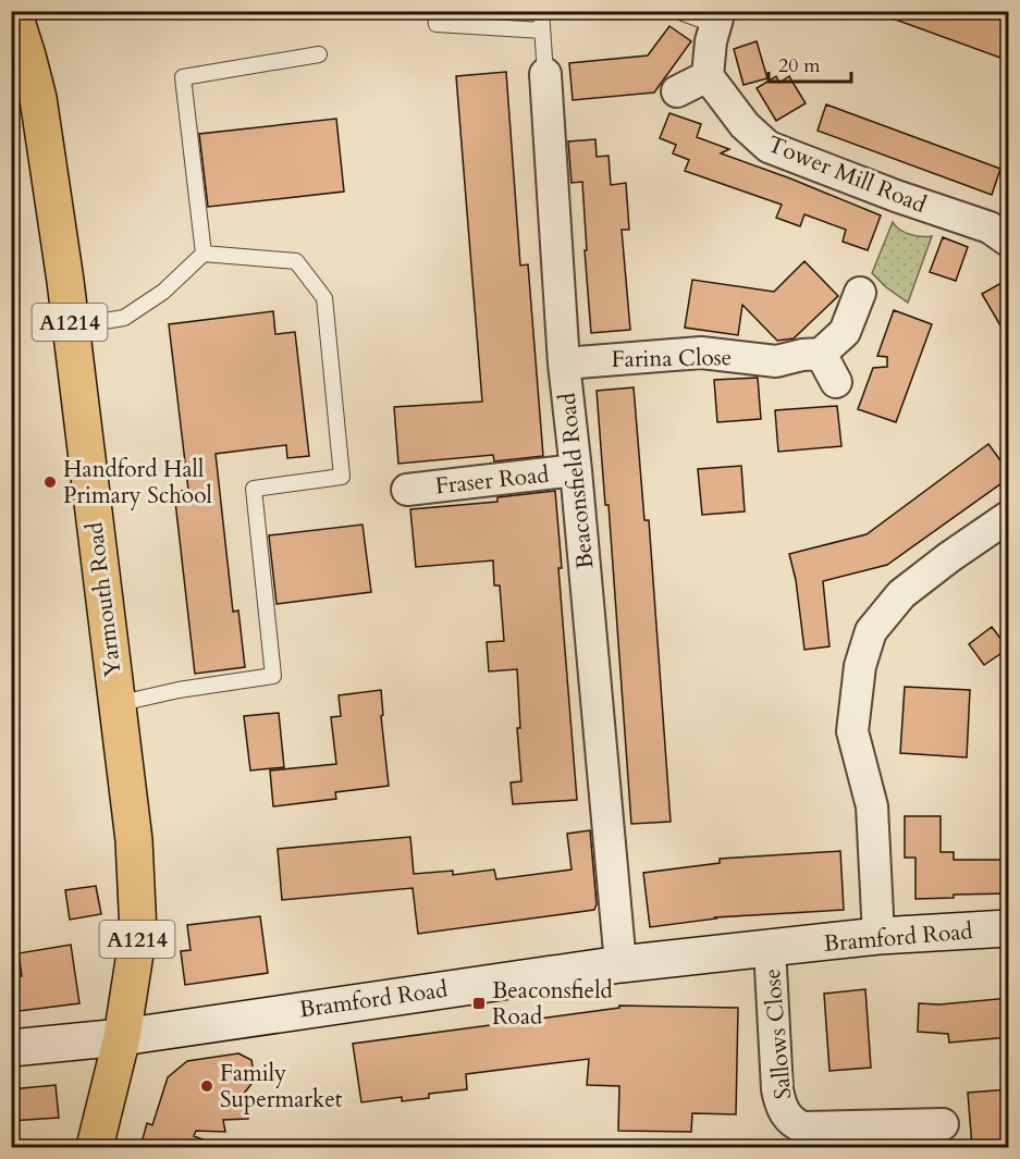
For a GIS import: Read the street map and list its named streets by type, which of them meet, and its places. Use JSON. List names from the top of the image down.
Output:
{
  "streets": {
    "main road": ["A1214", "Yarmouth Road", "Bramford Road"],
    "street": [
      "Tower Mill Road",
      "Farina Close",
      "Fraser Road",
      "Beaconsfield Road",
      "Sallows Close"
    ]
  },
  "crossings": [
    ["A1214", "Yarmouth Road"],
    ["A1214", "Bramford Road"],
    ["Farina Close", "Beaconsfield Road"],
    ["Fraser Road", "Beaconsfield Road"],
    ["Beaconsfield Road", "Bramford Road"],
    ["Yarmouth Road", "Bramford Road"],
    ["Bramford Road", "Sallows Close"]
  ],
  "places": {
    "other": ["Handford Hall Primary School", "Family Supermarket"],
    "transit": ["Beaconsfield Road"]
  },
  "scale_bar": "20 m"
}
